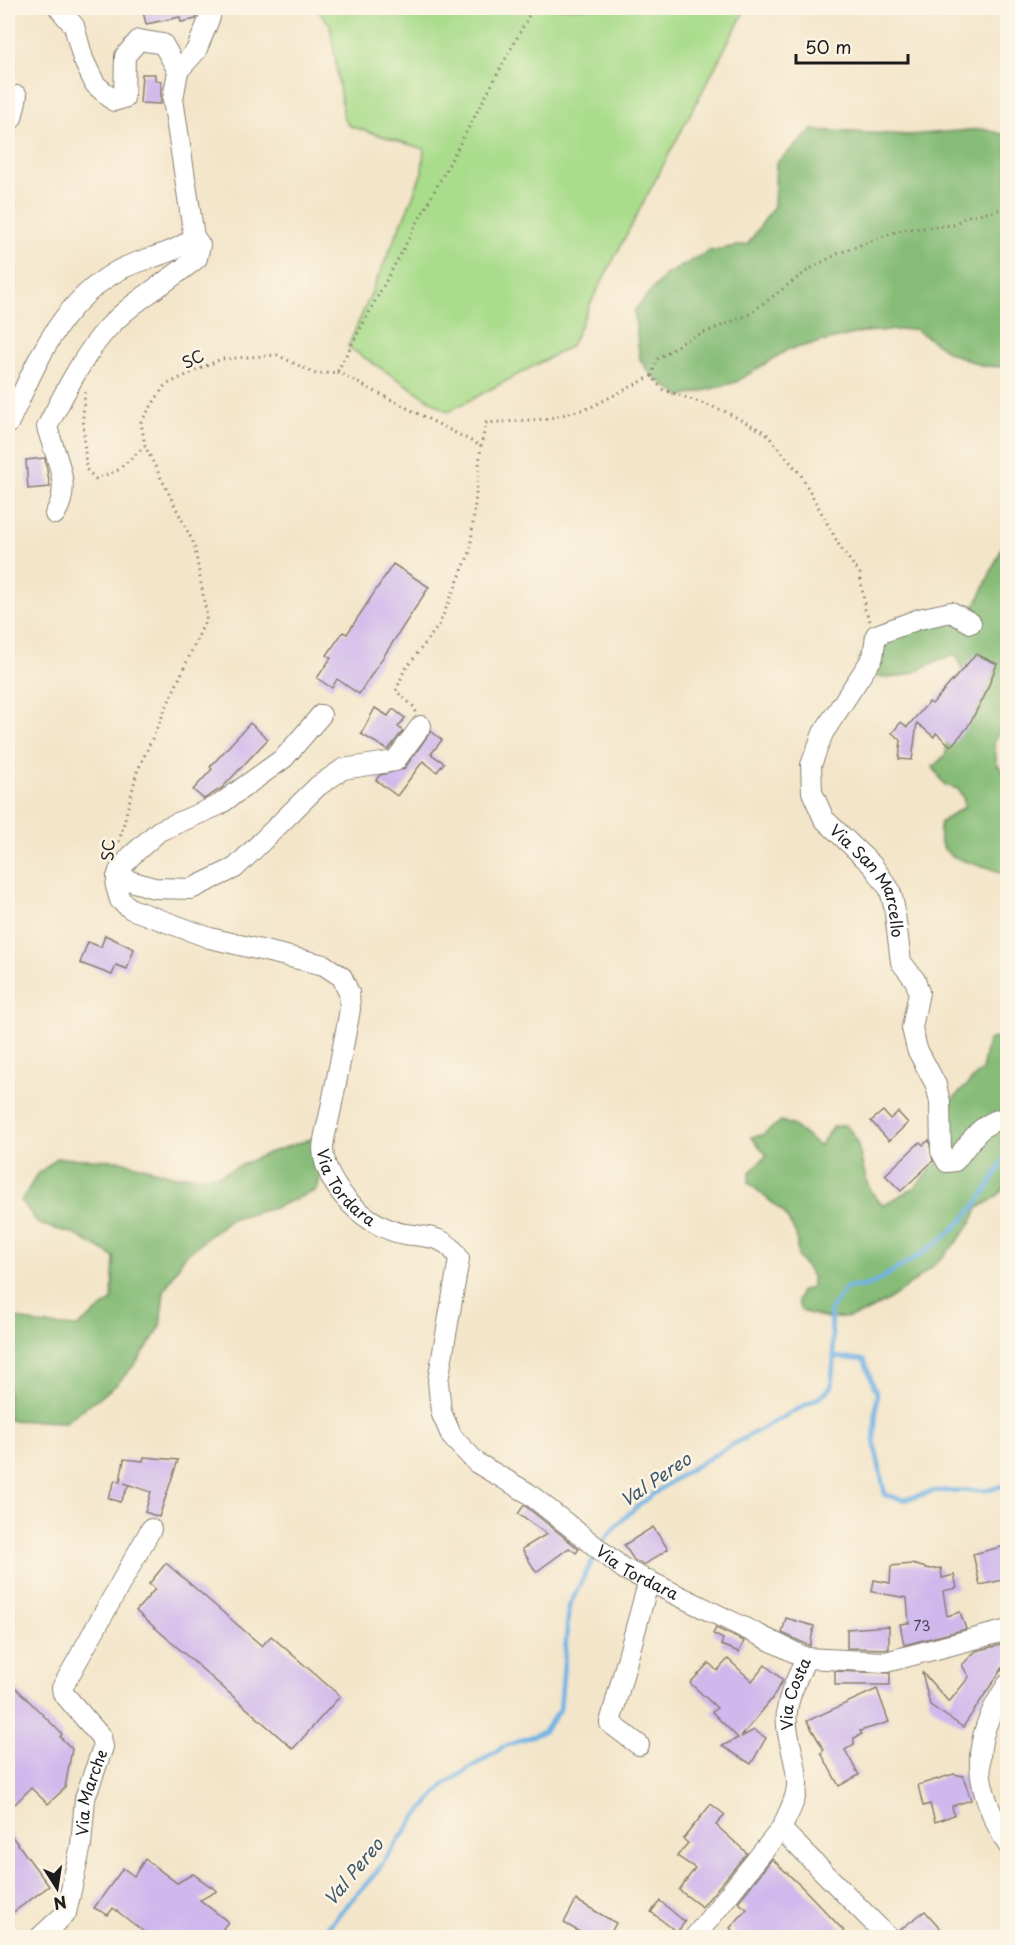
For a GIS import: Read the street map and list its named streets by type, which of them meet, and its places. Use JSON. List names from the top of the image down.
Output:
{
  "streets": {
    "street": [
      "Via San Marcello",
      "Via Tordara",
      "Via Costa",
      "Via Marche"
    ],
    "path": ["SC"]
  },
  "crossings": [
    ["SC", "Via Tordara"],
    ["Via Tordara", "Via Costa"]
  ],
  "water": ["Val Pereo"],
  "house_numbers": ["73"],
  "scale_bar": "50 m",
  "north": "bottom"
}
